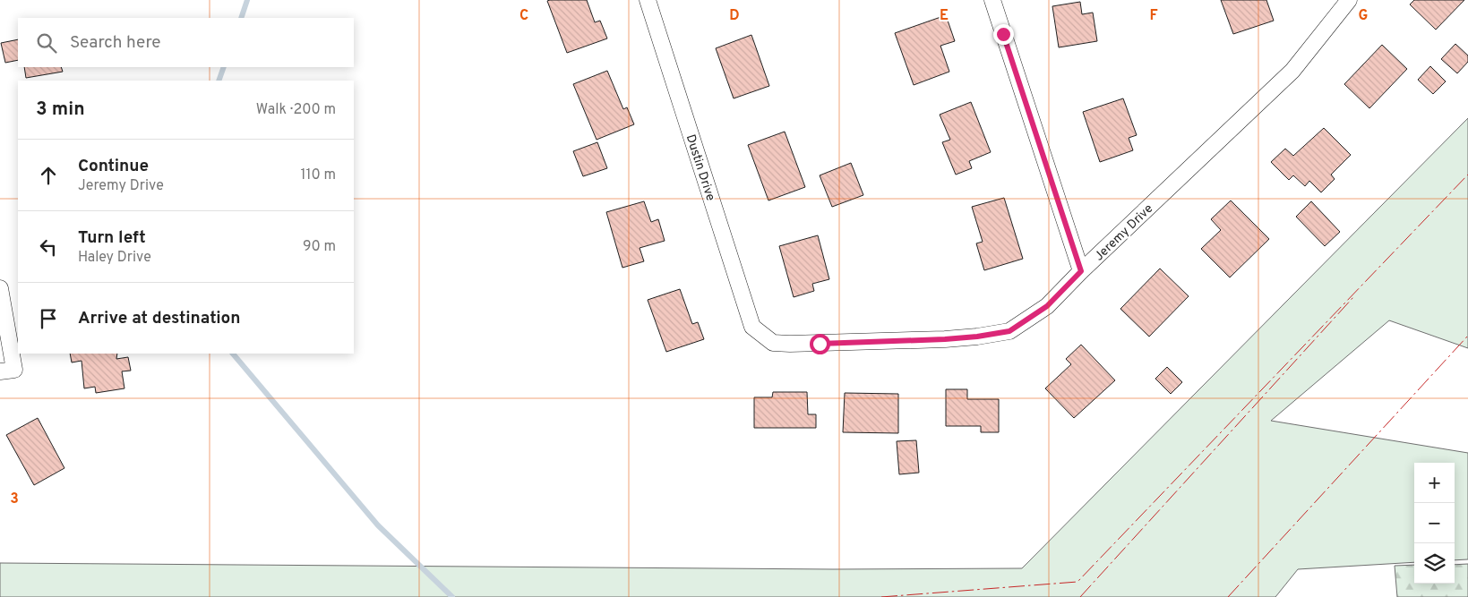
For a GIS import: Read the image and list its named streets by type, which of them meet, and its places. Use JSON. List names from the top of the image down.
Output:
{
  "streets": {
    "street": ["Dustin Drive", "Jeremy Drive"]
  },
  "crossings": [
    ["Dustin Drive", "Jeremy Drive"]
  ],
  "page": {
    "search": "Search here",
    "heading": ["3 min", "Walk · 200 m"],
    "list": [
      ["Continue", "Jeremy Drive", "110 m"],
      ["Turn left", "Haley Drive", "90 m"],
      "Arrive at destination"
    ],
    "map_buttons": ["+", "−"]
  },
  "grid": {
    "columns": [
      "C",
      "D",
      "E",
      "F",
      "G"
    ],
    "rows": ["3"]
  }
}
